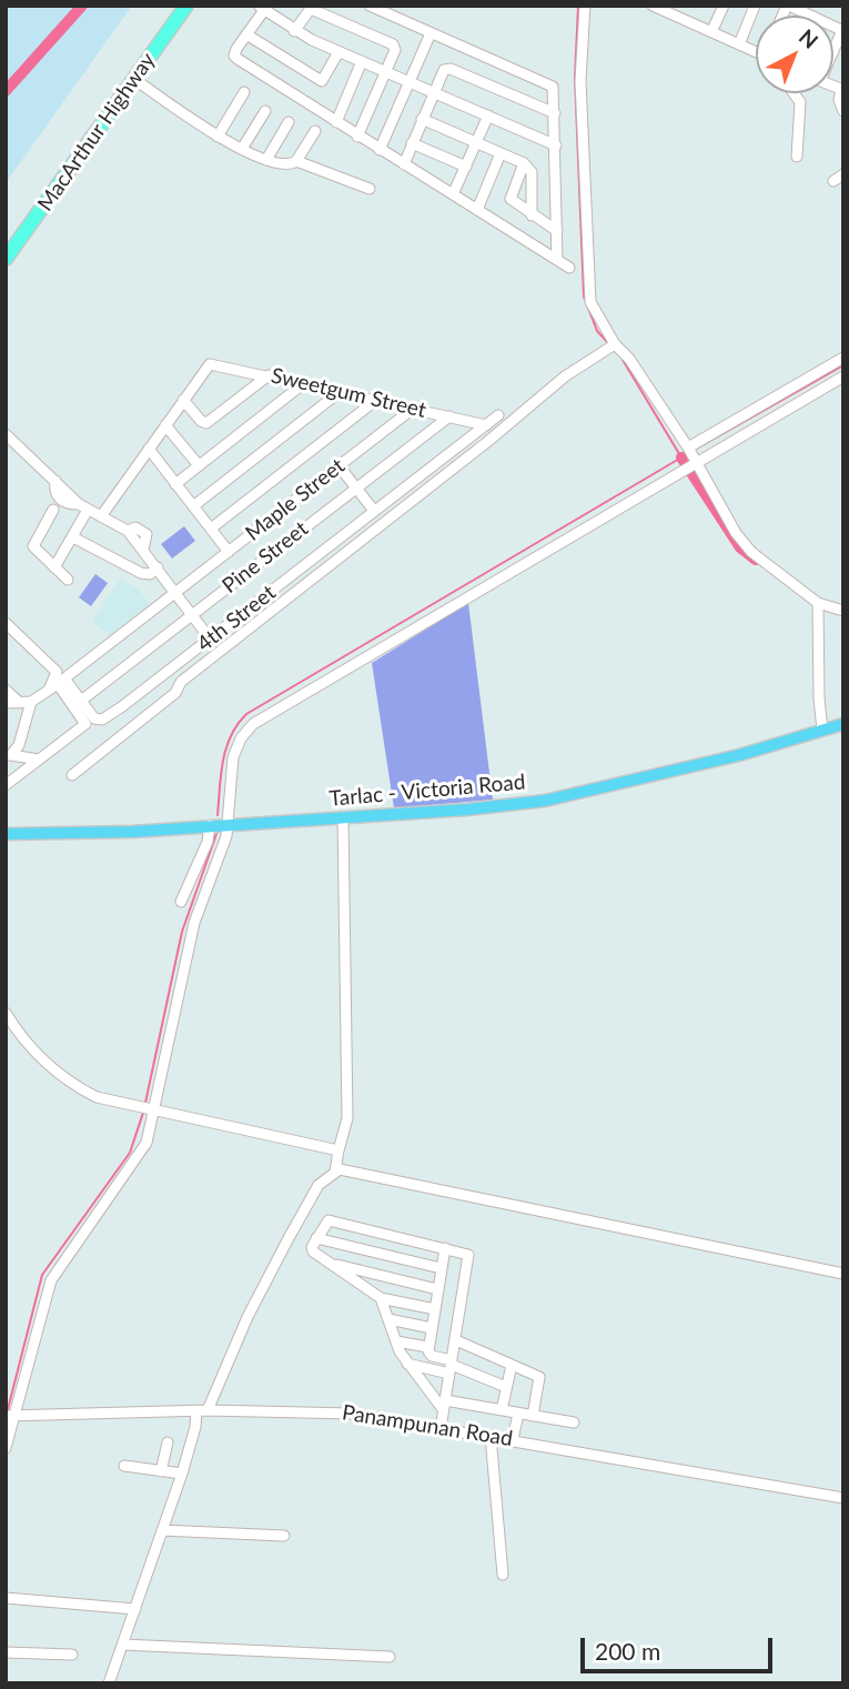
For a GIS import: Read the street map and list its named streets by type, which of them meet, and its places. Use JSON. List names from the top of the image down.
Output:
{
  "streets": {
    "highway": ["MacArthur Highway"],
    "main road": ["Tarlac - Victoria Road"],
    "street": [
      "Sweetgum Street",
      "Maple Street",
      "Pine Street",
      "4th Street",
      "Panampunan Road"
    ]
  },
  "crossings": [
    ["Sweetgum Street", "Maple Street"],
    ["Sweetgum Street", "Pine Street"],
    ["Sweetgum Street", "4th Street"],
    ["Pine Street", "4th Street"]
  ],
  "scale_bar": "200 m",
  "north": "top right"
}
